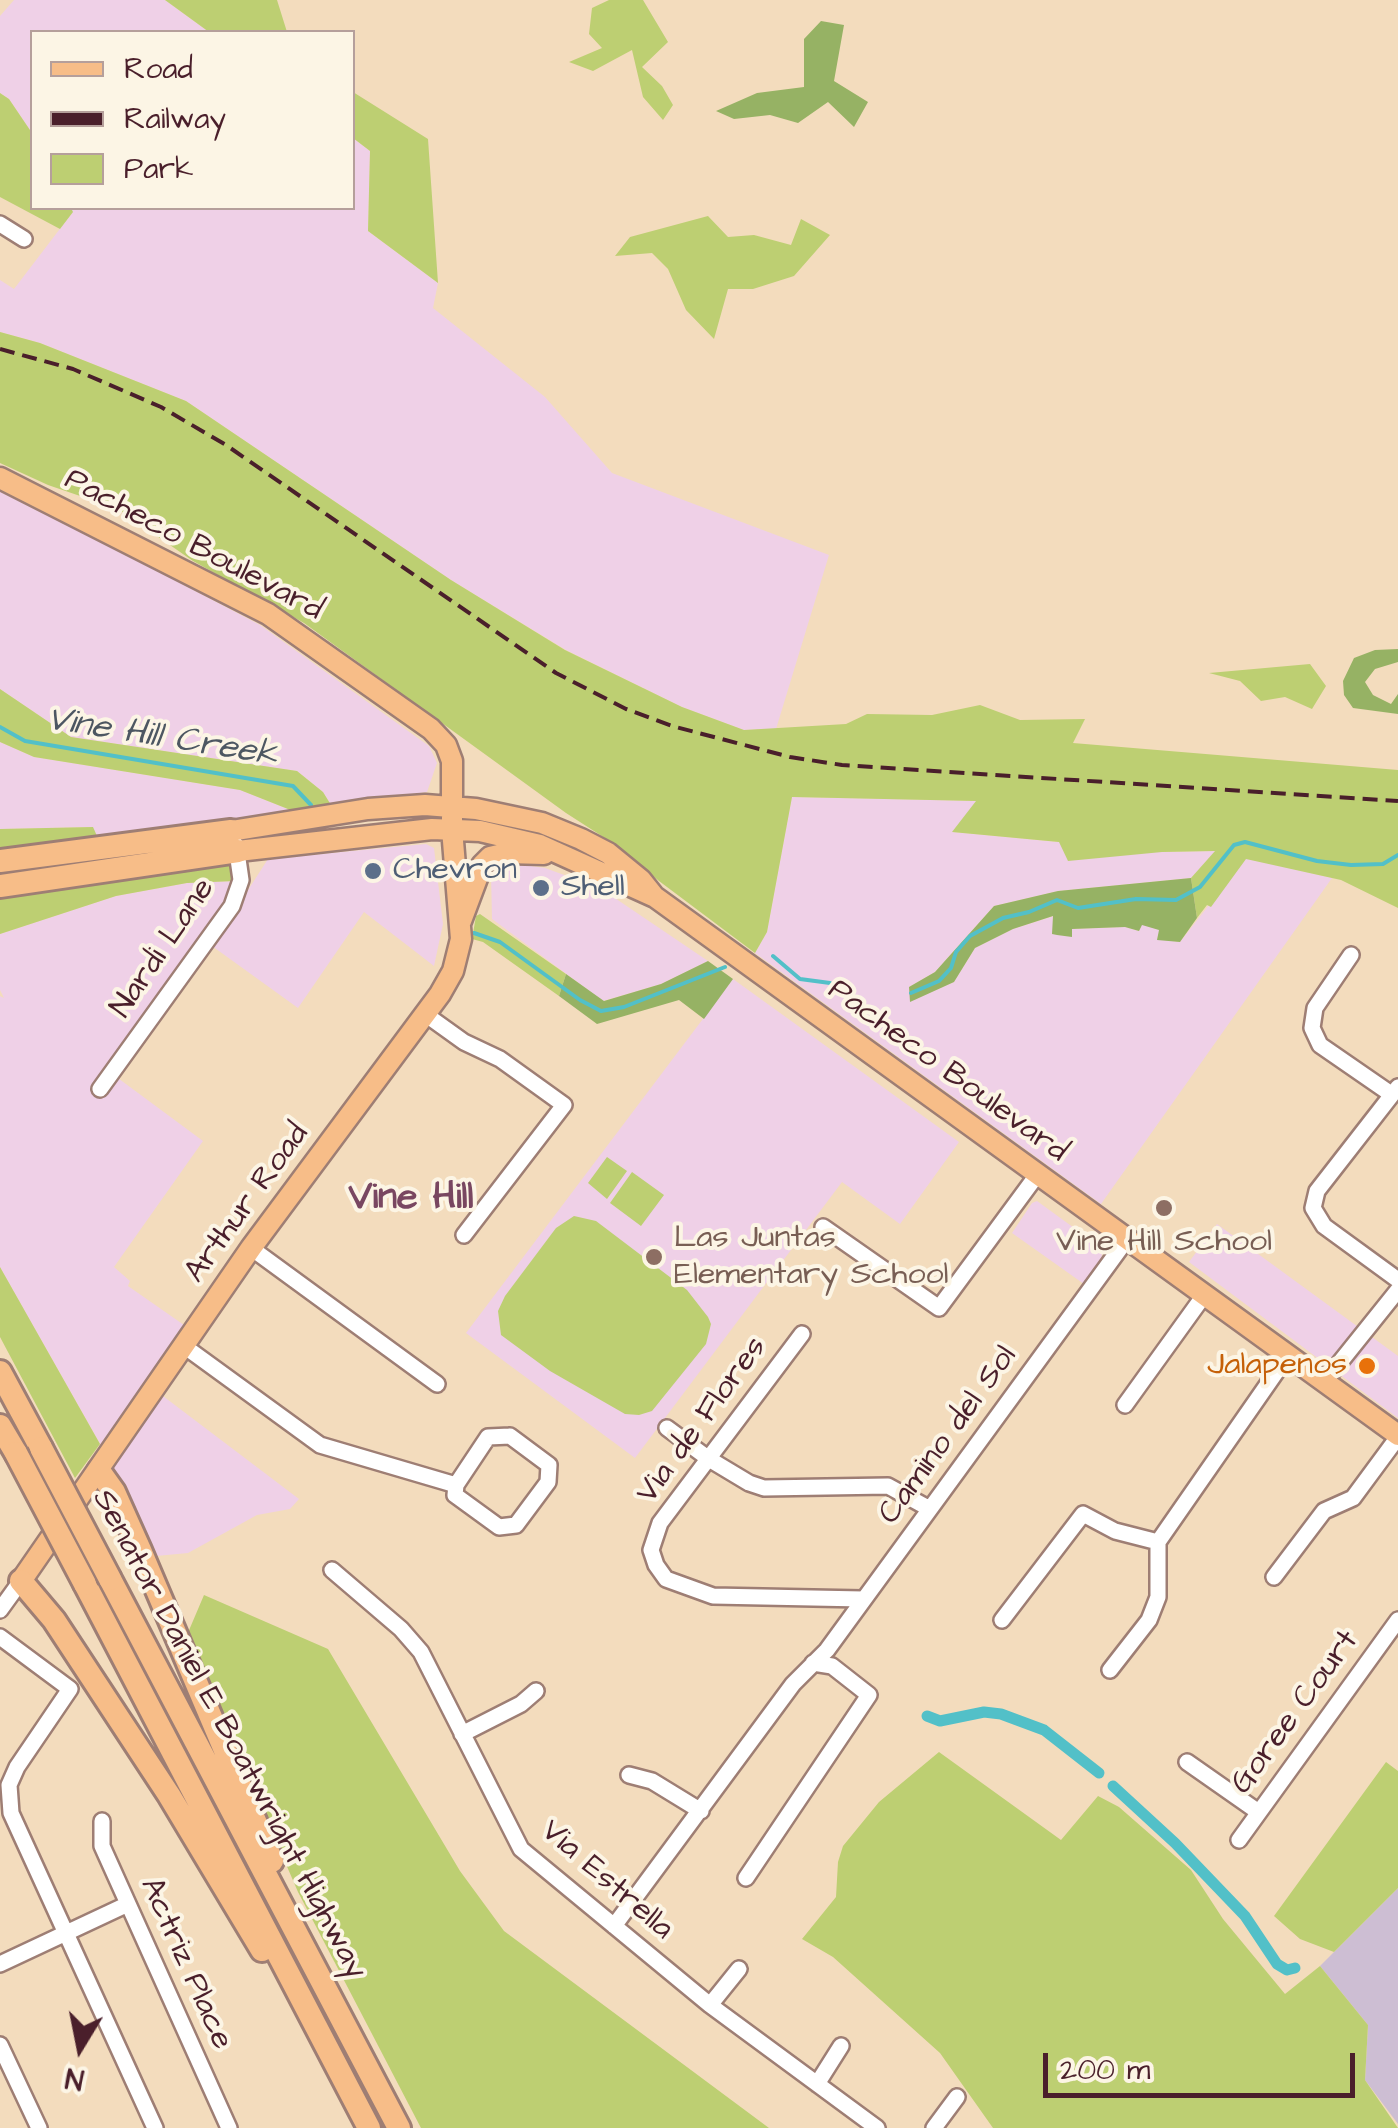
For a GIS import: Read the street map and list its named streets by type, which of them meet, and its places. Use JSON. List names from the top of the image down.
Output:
{
  "streets": {
    "highway": ["Senator Daniel E Boatwright Highway"],
    "main road": ["Pacheco Boulevard", "Arthur Road"],
    "street": [
      "Nardi Lane",
      "Via de Flores",
      "Camino del Sol",
      "Goree Court",
      "Via Estrella",
      "Actriz Place"
    ]
  },
  "crossings": [
    ["Pacheco Boulevard", "Nardi Lane"],
    ["Pacheco Boulevard", "Arthur Road"],
    ["Pacheco Boulevard", "Camino del Sol"],
    ["Via de Flores", "Camino del Sol"],
    ["Camino del Sol", "Via Estrella"]
  ],
  "districts": ["Vine Hill"],
  "water": ["Vine Hill Creek"],
  "places": [
    "Chevron",
    "Shell",
    "Vine Hill School",
    "Las Juntas Elementary School",
    "Jalapenos"
  ],
  "legend": ["Road", "Railway", "Park"],
  "scale_bar": "200 m",
  "north": "bottom"
}
